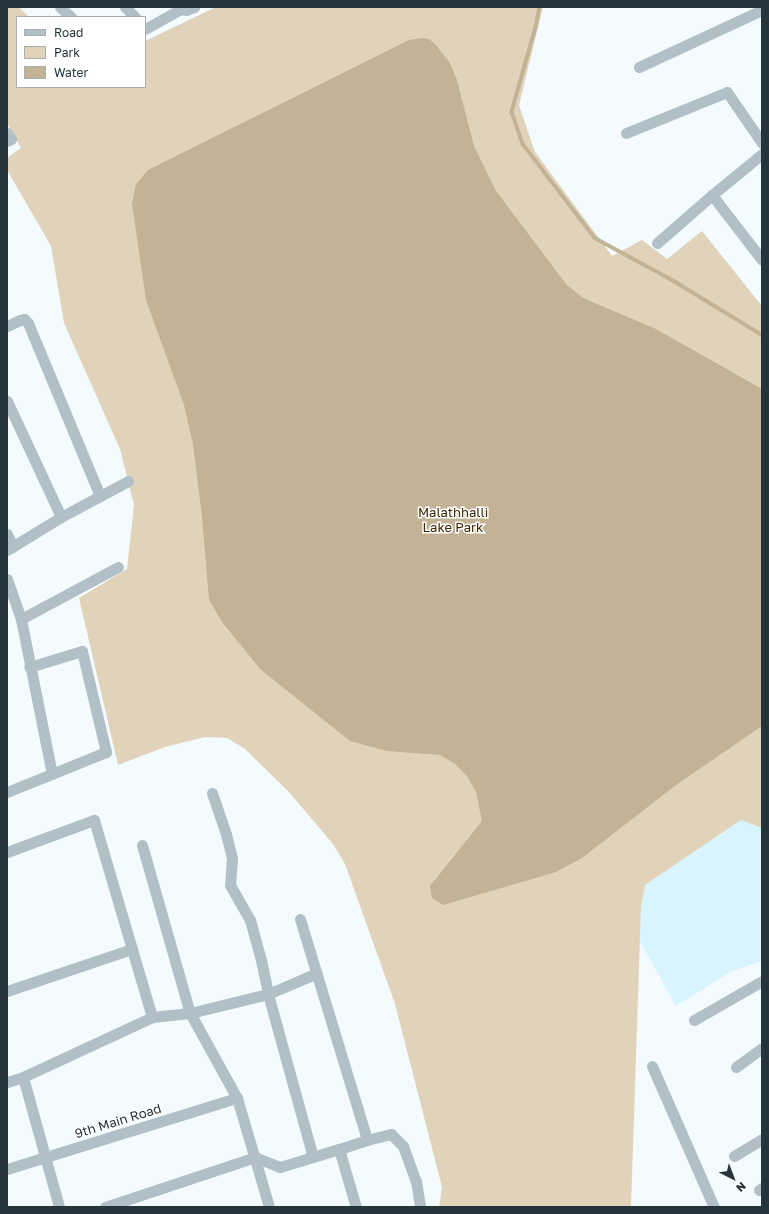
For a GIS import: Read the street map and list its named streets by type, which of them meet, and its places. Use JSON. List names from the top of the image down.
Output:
{
  "streets": {
    "street": ["9th Main Road"]
  },
  "parks": ["Malathhalli Lake Park"],
  "legend": ["Road", "Park", "Water"],
  "north": "bottom right"
}
